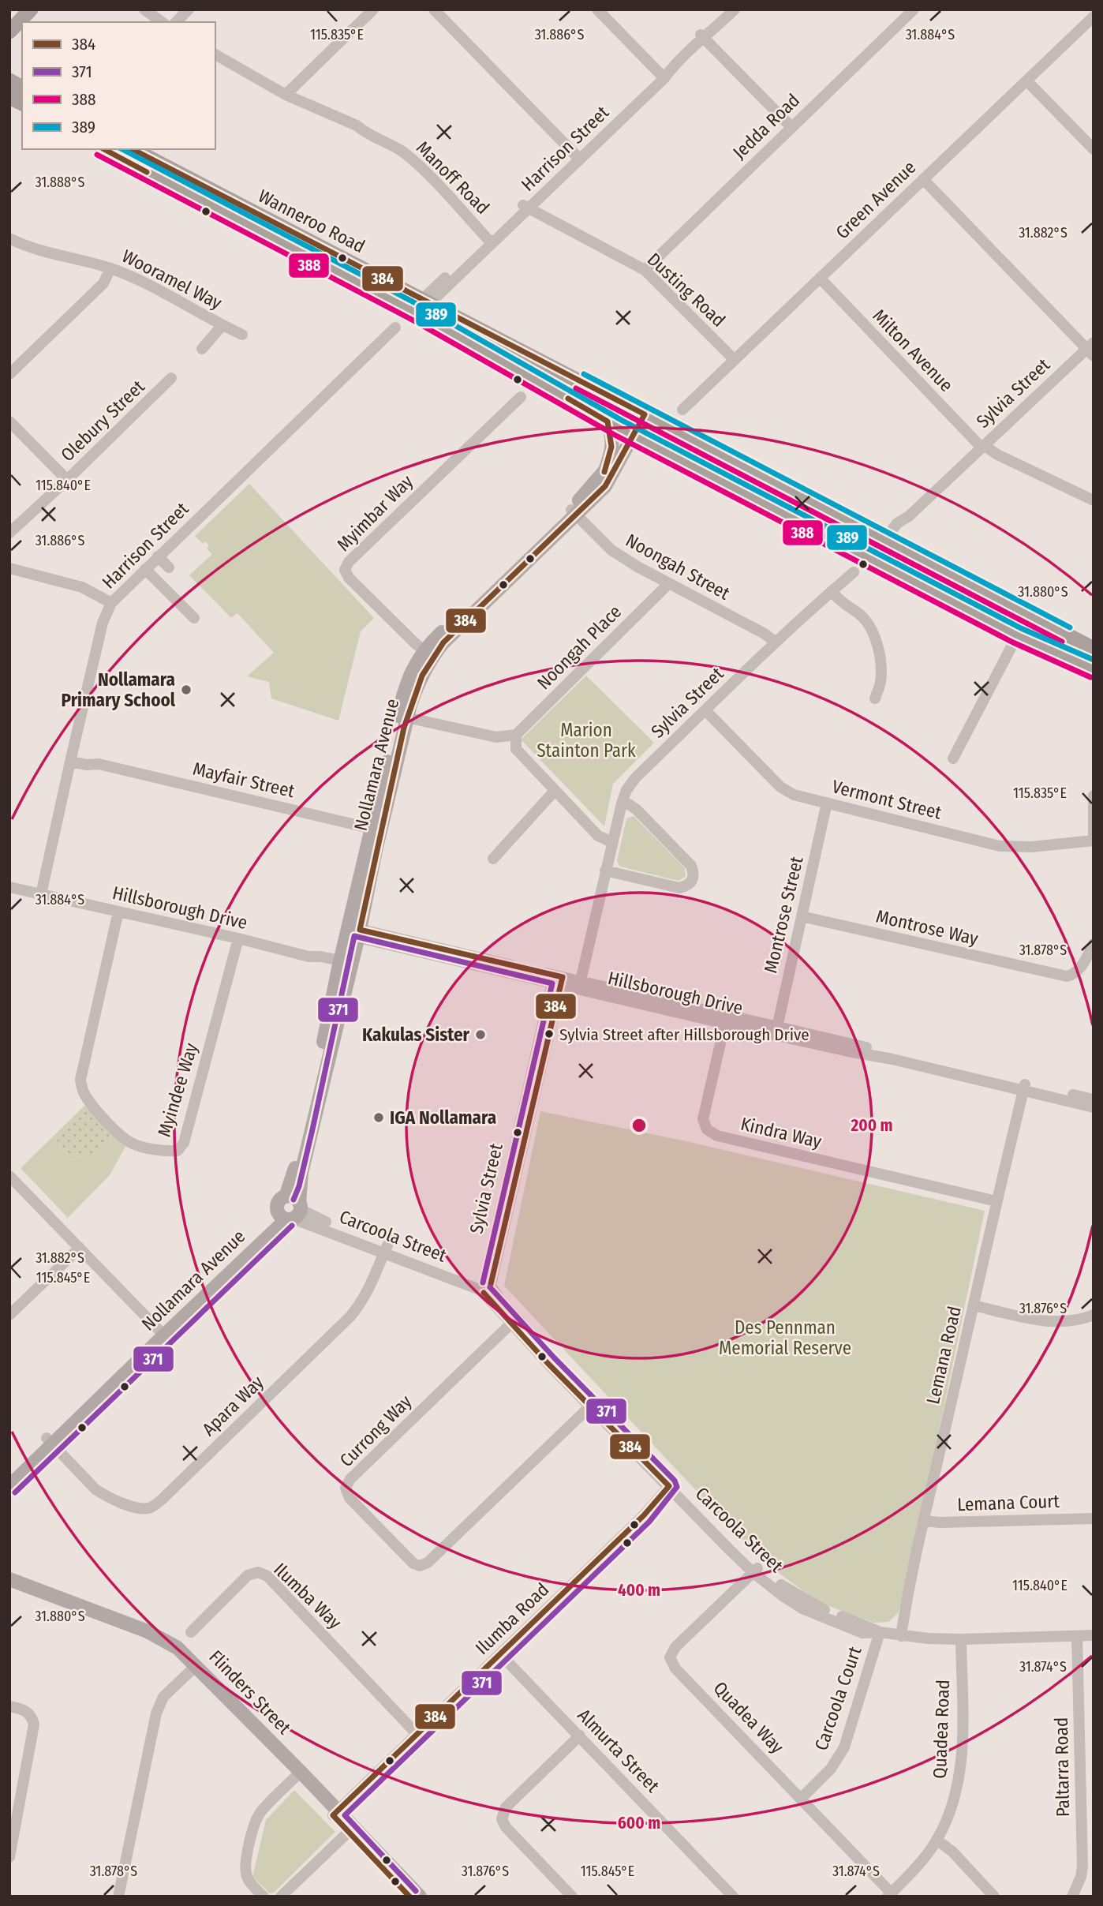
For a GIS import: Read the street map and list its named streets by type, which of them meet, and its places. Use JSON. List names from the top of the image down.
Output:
{
  "streets": {
    "highway": ["Wanneroo Road"],
    "main road": ["Nollamara Avenue", "Flinders Street"],
    "street": [
      "Jedda Road",
      "Harrison Street",
      "Manoff Road",
      "Green Avenue",
      "Wooramel Way",
      "Dusting Road",
      "Milton Avenue",
      "Sylvia Street",
      "Olebury Street",
      "Myimbar Way",
      "Noongah Street",
      "Noongah Place",
      "Mayfair Street",
      "Vermont Street",
      "Hillsborough Drive",
      "Montrose Street",
      "Montrose Way",
      "Myindee Way",
      "Kindra Way",
      "Carcoola Street",
      "Lemana Road",
      "Apara Way",
      "Currong Way",
      "Lemana Court",
      "Ilumba Way",
      "Ilumba Road",
      "Carcoola Court",
      "Quadea Way",
      "Quadea Road",
      "Almurta Street",
      "Paltarra Road"
    ]
  },
  "crossings": [
    ["Jedda Road", "Dusting Road"],
    ["Harrison Street", "Manoff Road"],
    ["Harrison Street", "Wanneroo Road"],
    ["Harrison Street", "Dusting Road"],
    ["Harrison Street", "Mayfair Street"],
    ["Harrison Street", "Hillsborough Drive"],
    ["Green Avenue", "Dusting Road"],
    ["Green Avenue", "Milton Avenue"],
    ["Wanneroo Road", "Sylvia Street"],
    ["Wanneroo Road", "Nollamara Avenue"],
    ["Milton Avenue", "Sylvia Street"],
    ["Sylvia Street", "Noongah Street"],
    ["Sylvia Street", "Vermont Street"],
    ["Sylvia Street", "Hillsborough Drive"],
    ["Sylvia Street", "Carcoola Street"],
    ["Myimbar Way", "Nollamara Avenue"],
    ["Noongah Street", "Noongah Place"],
    ["Noongah Street", "Nollamara Avenue"],
    ["Nollamara Avenue", "Mayfair Street"],
    ["Nollamara Avenue", "Hillsborough Drive"],
    ["Nollamara Avenue", "Carcoola Street"],
    ["Nollamara Avenue", "Apara Way"],
    ["Vermont Street", "Montrose Street"],
    ["Hillsborough Drive", "Montrose Street"],
    ["Hillsborough Drive", "Myindee Way"],
    ["Hillsborough Drive", "Kindra Way"],
    ["Hillsborough Drive", "Lemana Road"],
    ["Montrose Street", "Montrose Way"],
    ["Kindra Way", "Lemana Road"],
    ["Carcoola Street", "Lemana Road"],
    ["Carcoola Street", "Apara Way"],
    ["Carcoola Street", "Currong Way"],
    ["Carcoola Street", "Ilumba Road"],
    ["Carcoola Street", "Carcoola Court"],
    ["Carcoola Street", "Quadea Way"],
    ["Carcoola Street", "Quadea Road"],
    ["Carcoola Street", "Paltarra Road"],
    ["Lemana Road", "Lemana Court"],
    ["Ilumba Way", "Ilumba Road"],
    ["Ilumba Road", "Flinders Street"],
    ["Ilumba Road", "Almurta Street"],
    ["Carcoola Court", "Quadea Way"],
    ["Quadea Way", "Quadea Road"]
  ],
  "parks": ["Marion Stainton Park", "Des Pennman Memorial Reserve"],
  "places": [
    "Nollamara Primary School",
    "Sylvia Street after Hillsborough Drive",
    "Kakulas Sister",
    "IGA Nollamara"
  ],
  "lines": [
    "transit line 384",
    "transit line 389",
    "transit line 388",
    "transit line 371"
  ],
  "legend": [
    "384",
    "371",
    "388",
    "389"
  ],
  "coordinates": [
    "31.886°S",
    "31.884°S",
    "115.835°E",
    "31.888°S",
    "31.882°S",
    "115.840°E",
    "31.880°S",
    "31.878°S",
    "115.845°E",
    "31.876°S",
    "31.874°S"
  ],
  "rings": ["200 m", "400 m", "600 m"]
}
